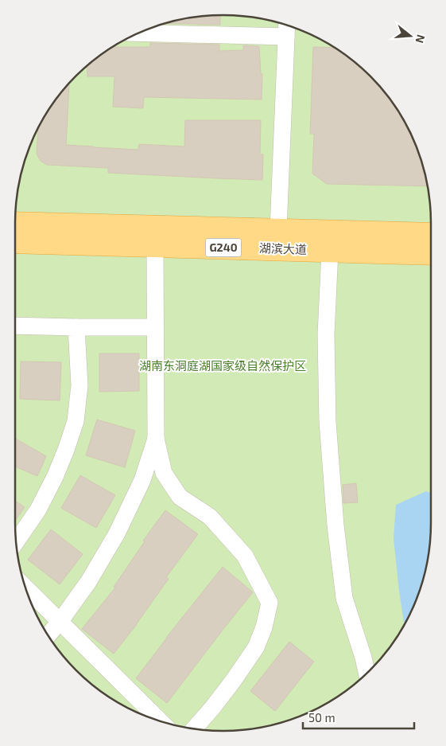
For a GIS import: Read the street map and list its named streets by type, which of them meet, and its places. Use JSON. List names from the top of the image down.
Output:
{
  "streets": {
    "highway": ["G240", "湖滨大道"]
  },
  "parks": ["湖南东洞庭湖国家级自然保护区"],
  "scale_bar": "50 m",
  "north": "right"
}
